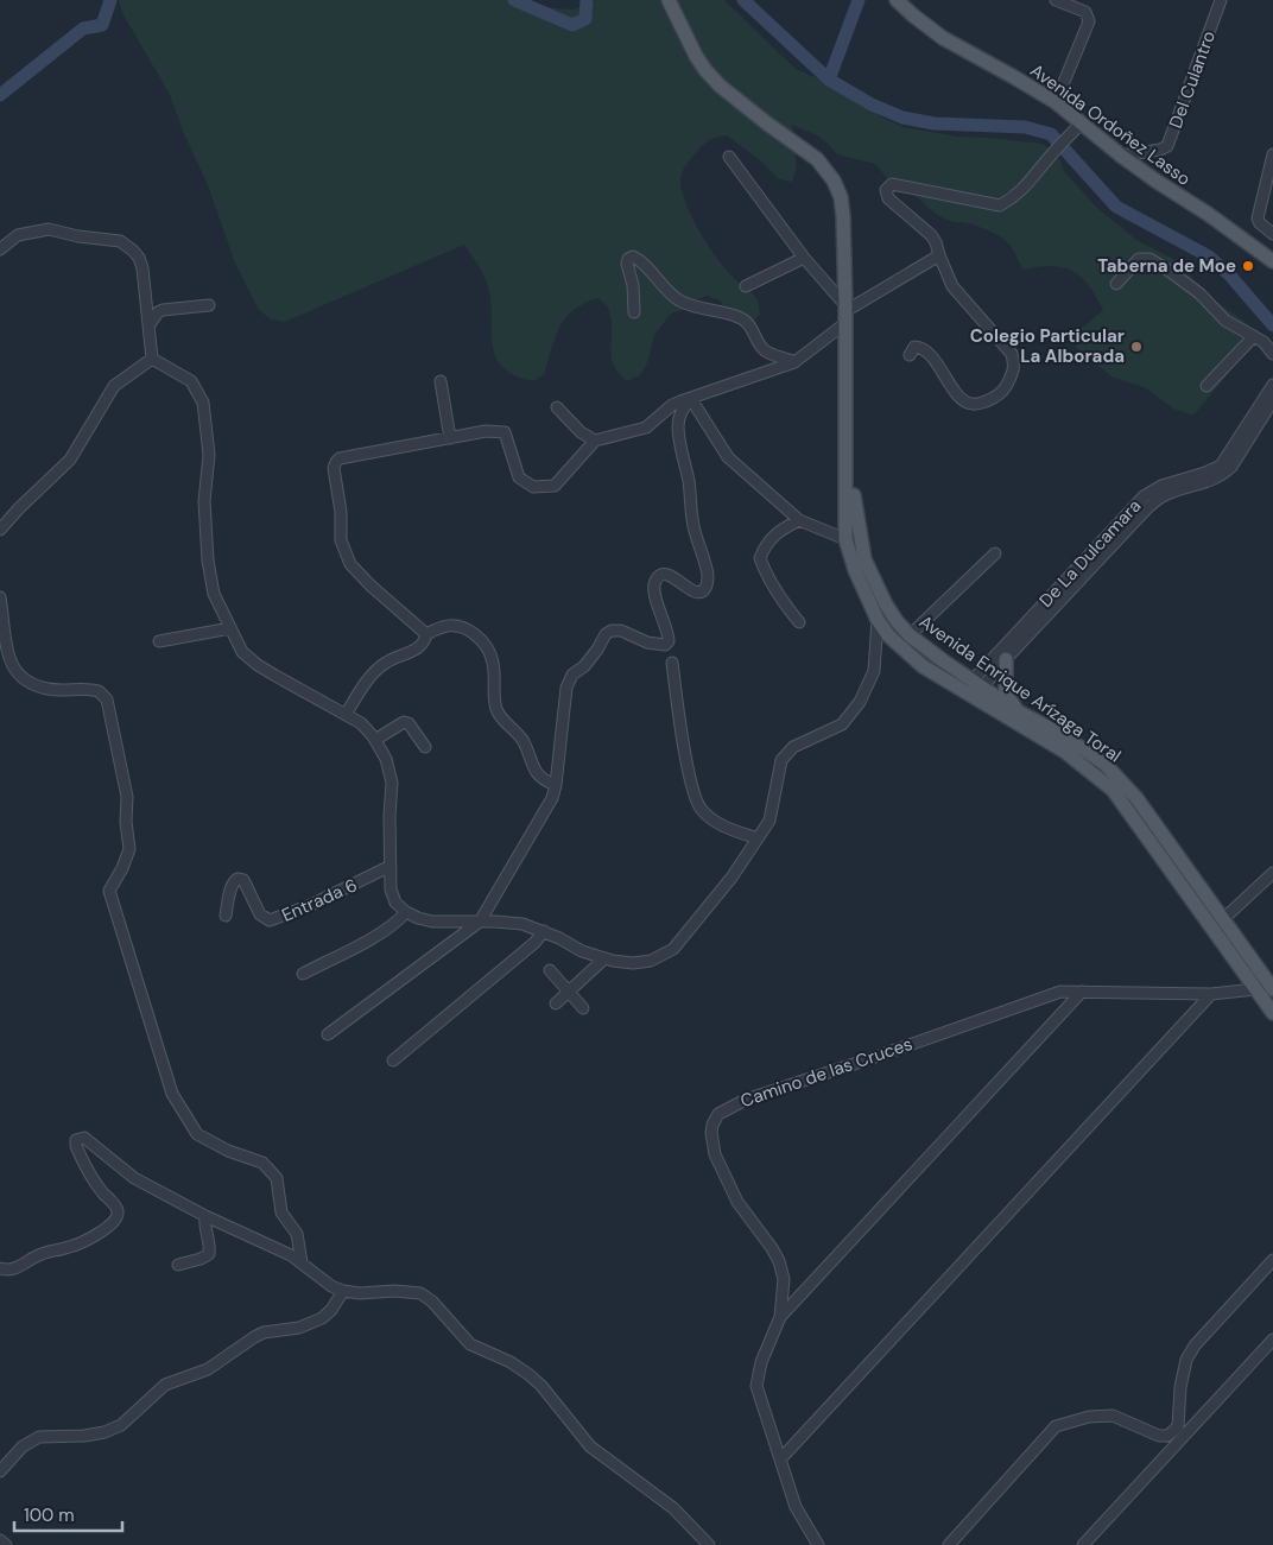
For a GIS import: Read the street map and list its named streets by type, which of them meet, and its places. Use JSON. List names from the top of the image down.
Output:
{
  "streets": {
    "main road": ["Avenida Ordoñez Lasso", "Avenida Enrique Arízaga Toral"],
    "street": [
      "Del Culantro",
      "De La Dulcamara",
      "Entrada 6",
      "Camino de las Cruces"
    ]
  },
  "crossings": [
    ["Del Culantro", "Avenida Ordoñez Lasso"],
    ["De La Dulcamara", "Avenida Enrique Arízaga Toral"],
    ["Avenida Enrique Arízaga Toral", "Camino de las Cruces"]
  ],
  "places": ["Taberna de Moe", "Colegio Particular La Alborada"],
  "scale_bar": "100 m"
}
